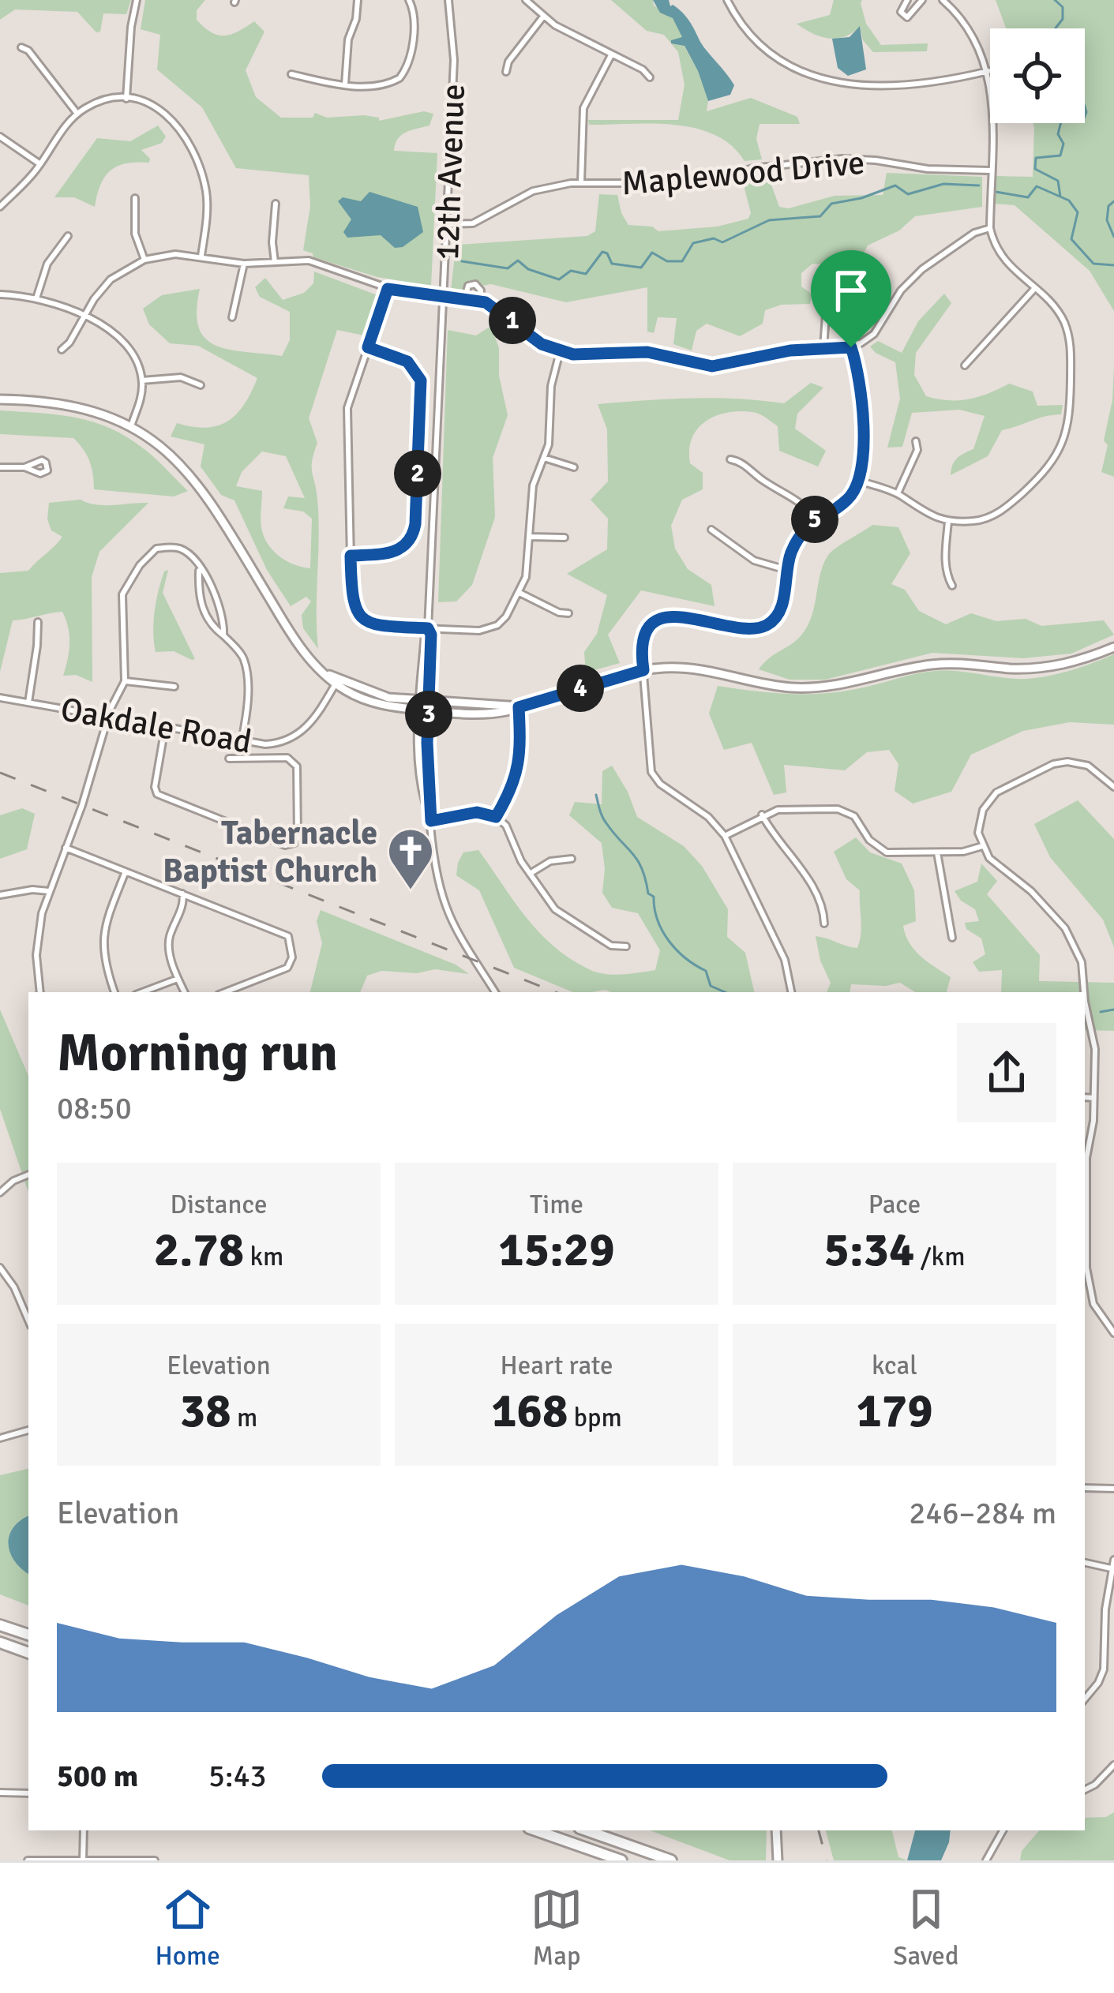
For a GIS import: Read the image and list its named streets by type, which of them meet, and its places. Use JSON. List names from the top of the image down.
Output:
{
  "streets": {
    "street": ["12th Avenue", "Maplewood Drive", "Oakdale Road"]
  },
  "crossings": [
    ["12th Avenue", "Maplewood Drive"]
  ],
  "places": {
    "church": ["Tabernacle Baptist Church"]
  },
  "page": {
    "pins": [
      "1",
      "2",
      "5",
      "4",
      "3"
    ],
    "heading": ["Morning run", "08:50"],
    "stats": [
      ["Distance", "2.78 km"],
      ["Time", "15:29"],
      ["Pace", "5:34 /km"],
      ["Elevation", "38 m"],
      ["Heart rate", "168 bpm"],
      ["kcal", "179"]
    ],
    "chart": ["Elevation", "246–284 m"],
    "list": [
      {
        "name": "500 m",
        "note": "5:43"
      }
    ],
    "tabs": ["Home", "Map", "Saved"]
  }
}
